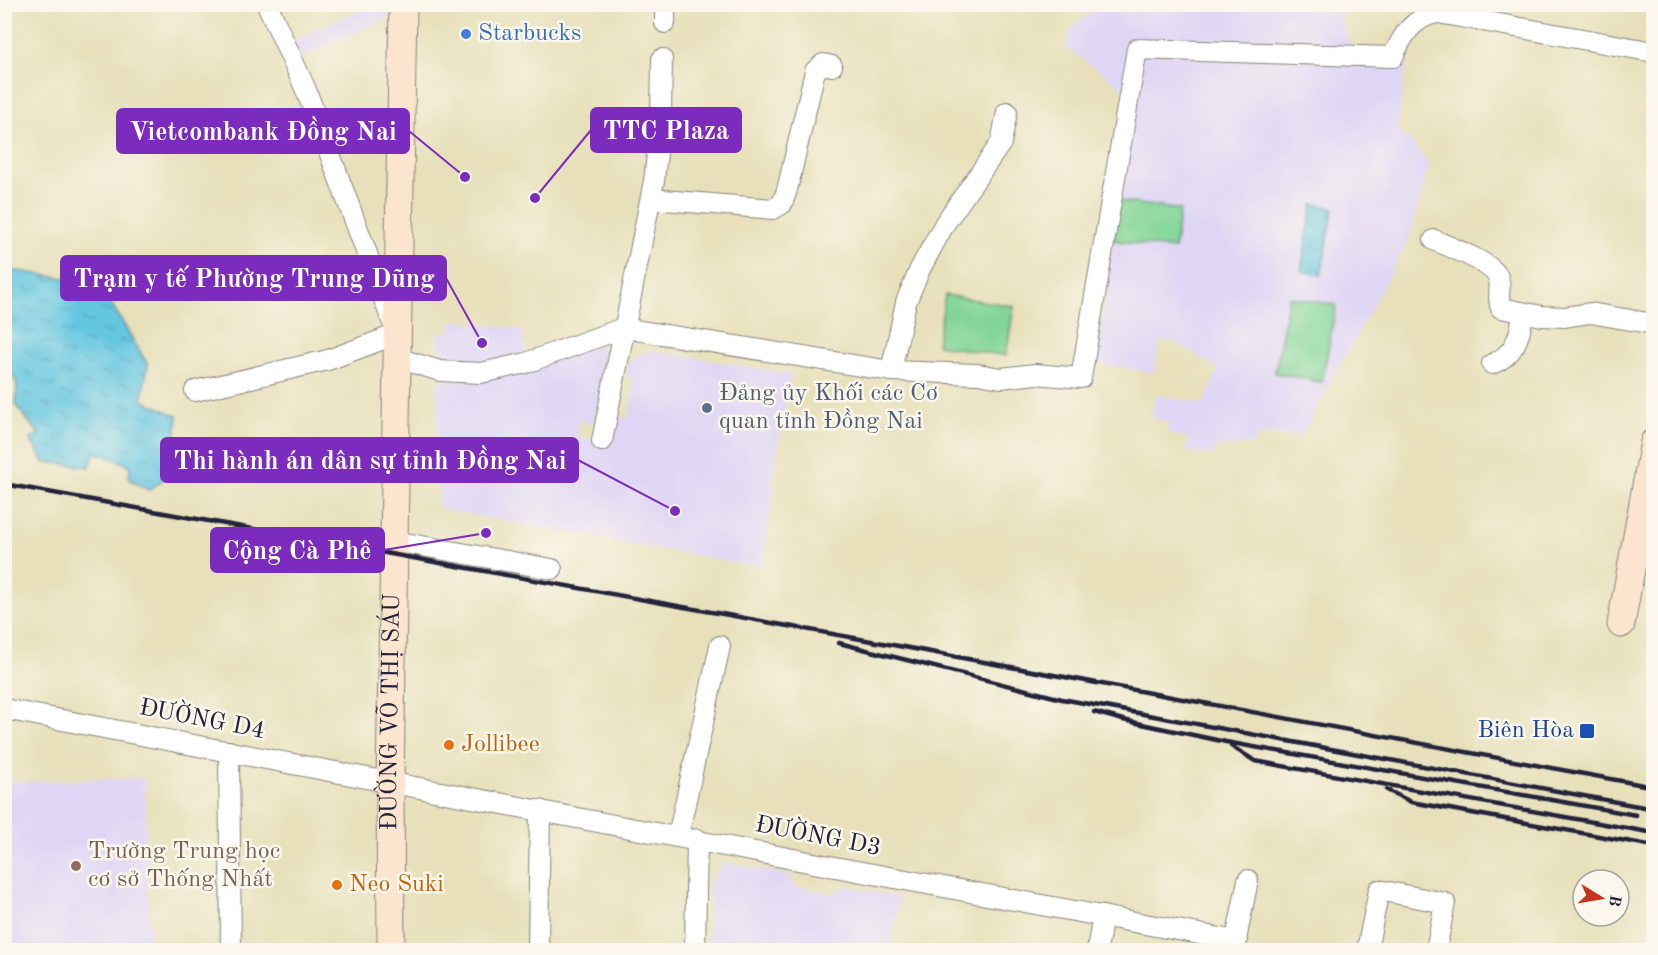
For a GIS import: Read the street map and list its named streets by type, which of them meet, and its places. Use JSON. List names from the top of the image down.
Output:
{
  "streets": {
    "main road": ["ĐƯỜNG VÕ THỊ SÁU"],
    "street": ["ĐƯỜNG D4", "ĐƯỜNG D3"]
  },
  "crossings": [
    ["ĐƯỜNG VÕ THỊ SÁU", "ĐƯỜNG D4"],
    ["ĐƯỜNG VÕ THỊ SÁU", "ĐƯỜNG D3"],
    ["ĐƯỜNG D4", "ĐƯỜNG D3"]
  ],
  "places": {
    "other": [
      "Starbucks",
      "Vietcombank Đồng Nai",
      "TTC Plaza",
      "Trạm y tế Phường Trung Dũng",
      "Đảng ủy Khối các Cơ quan tỉnh Đồng Nai",
      "Thi hành án dân sự tỉnh Đồng Nai",
      "Cộng Cà Phê",
      "Jollibee",
      "Trường Trung học cơ sở Thống Nhất",
      "Neo Suki"
    ],
    "transit": ["Biên Hòa"]
  },
  "north": "right"
}
